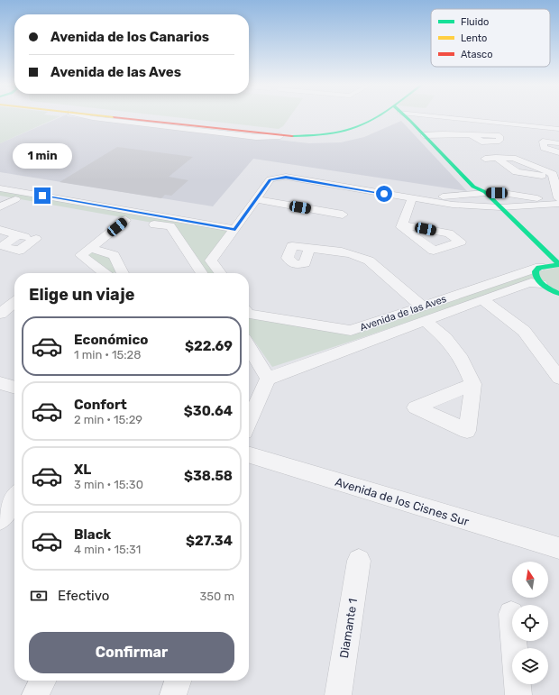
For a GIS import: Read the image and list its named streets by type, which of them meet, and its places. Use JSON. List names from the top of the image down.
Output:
{
  "streets": {
    "street": ["Avenida de las Aves", "Avenida de los Cisnes Sur", "Diamante 1"]
  },
  "legend": ["Fluido", "Lento", "Atasco"],
  "north": "top",
  "page": {
    "banner": ["Avenida de los Canarios", "Avenida de las Aves"],
    "bubble": "1 min",
    "heading": "Elige un viaje",
    "list": [
      {
        "name": "Económico",
        "note": "1 min · 15:28",
        "value": "$22.69"
      },
      {
        "name": "Confort",
        "note": "2 min · 15:29",
        "value": "$30.64"
      },
      {
        "name": "XL",
        "note": "3 min · 15:30",
        "value": "$38.58"
      },
      {
        "name": "Black",
        "note": "4 min · 15:31",
        "value": "$27.34"
      }
    ],
    "pay": ["Efectivo", "350 m"],
    "buttons": "Confirmar"
  }
}
